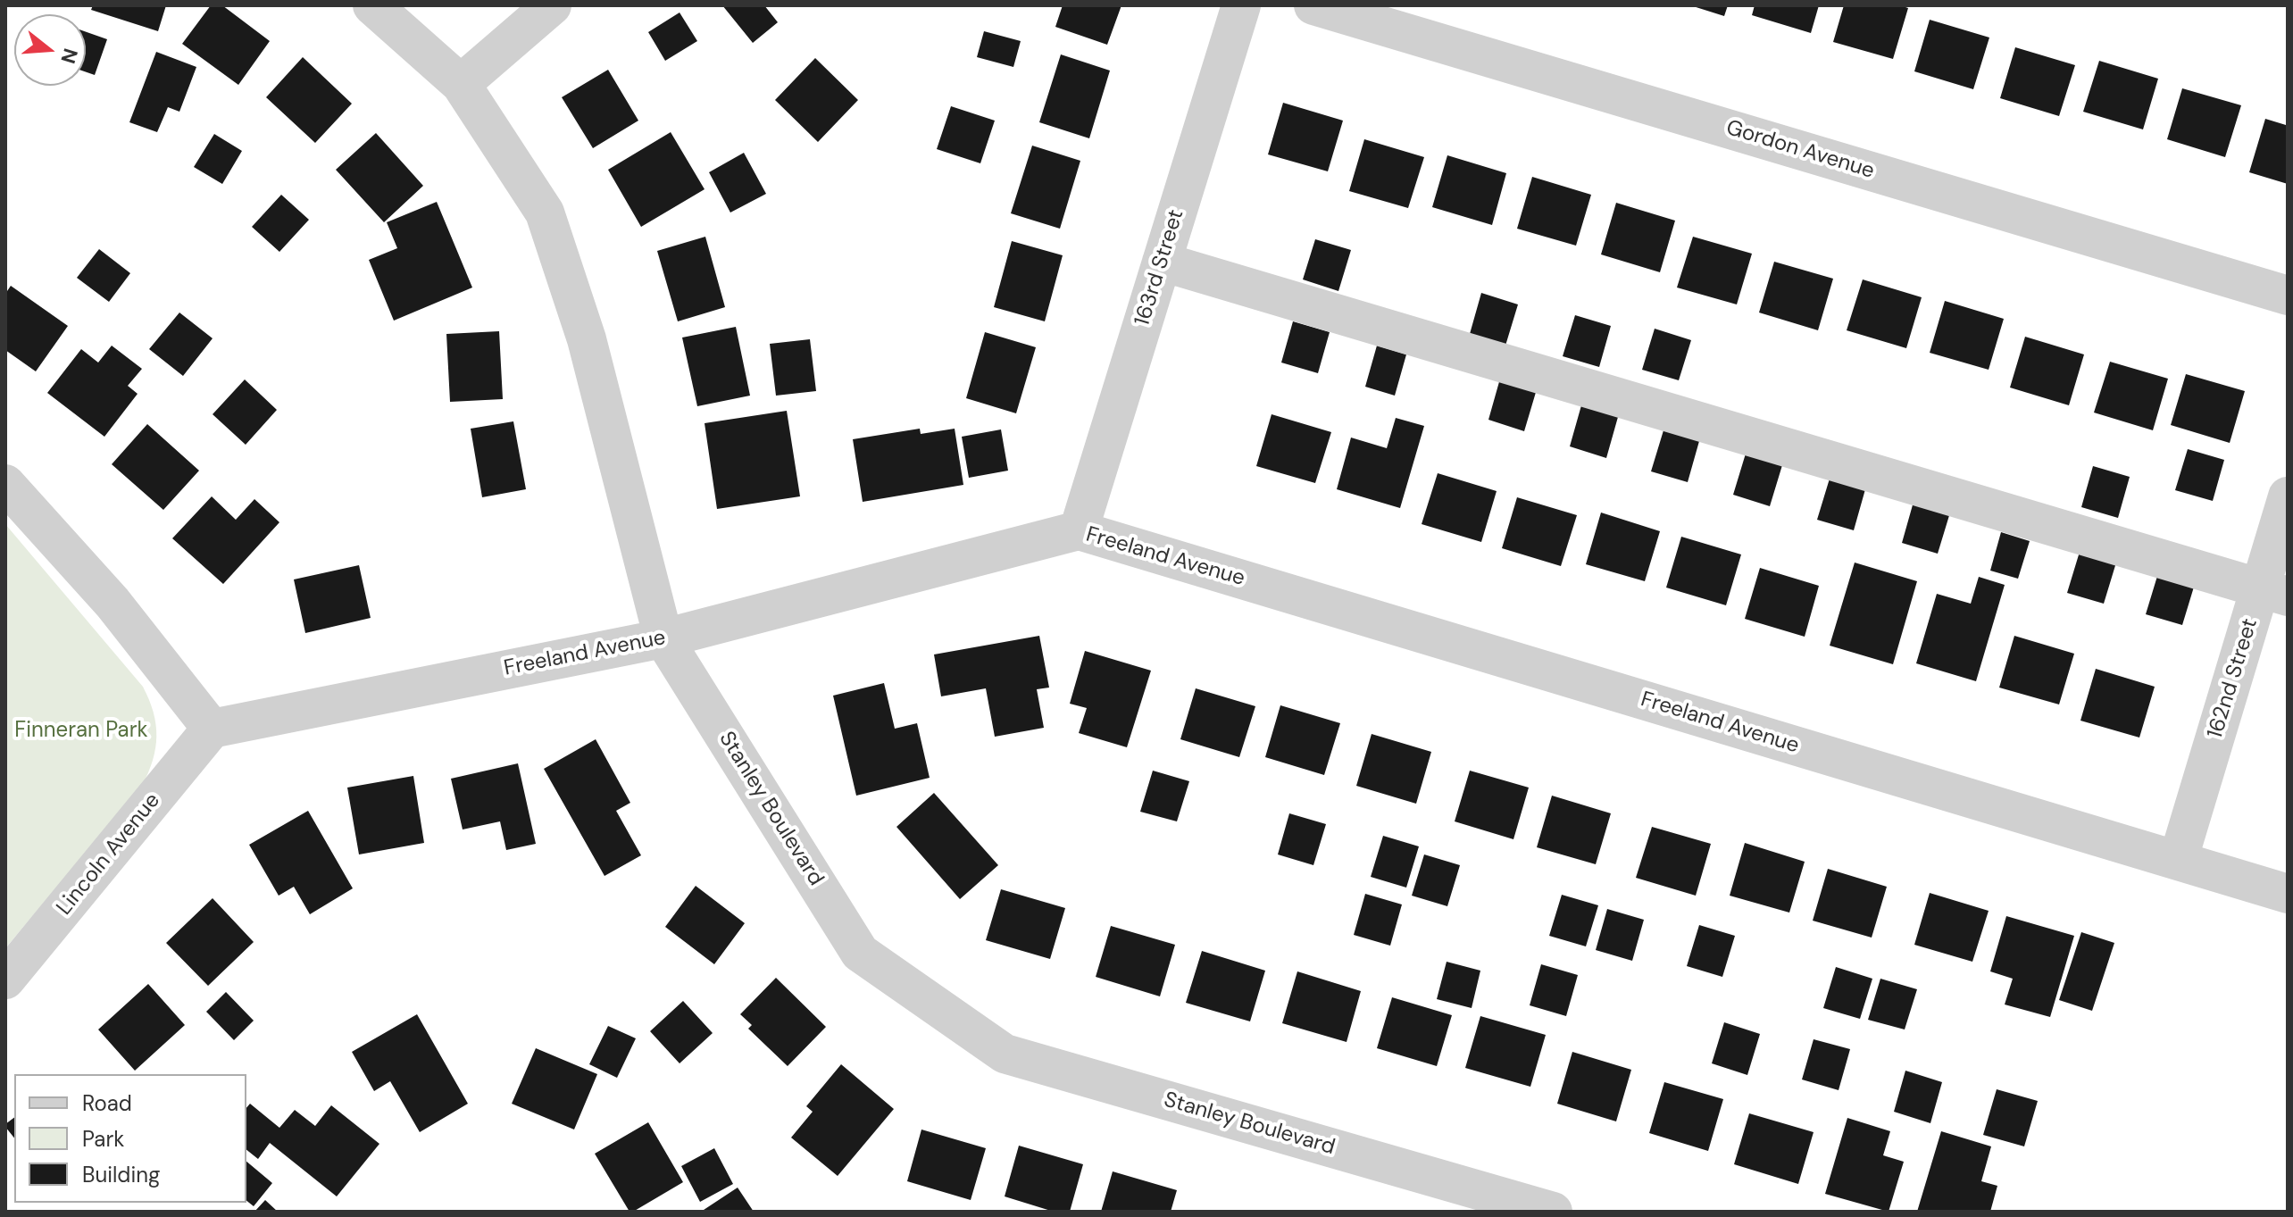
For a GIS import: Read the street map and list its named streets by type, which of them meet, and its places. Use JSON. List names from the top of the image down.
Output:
{
  "streets": {
    "street": [
      "Gordon Avenue",
      "163rd Street",
      "Freeland Avenue",
      "162nd Street",
      "Stanley Boulevard",
      "Lincoln Avenue"
    ]
  },
  "crossings": [
    ["163rd Street", "Freeland Avenue"],
    ["Freeland Avenue", "162nd Street"],
    ["Freeland Avenue", "Stanley Boulevard"],
    ["Freeland Avenue", "Lincoln Avenue"]
  ],
  "parks": ["Finneran Park"],
  "legend": ["Road", "Park", "Building"],
  "north": "right"
}
